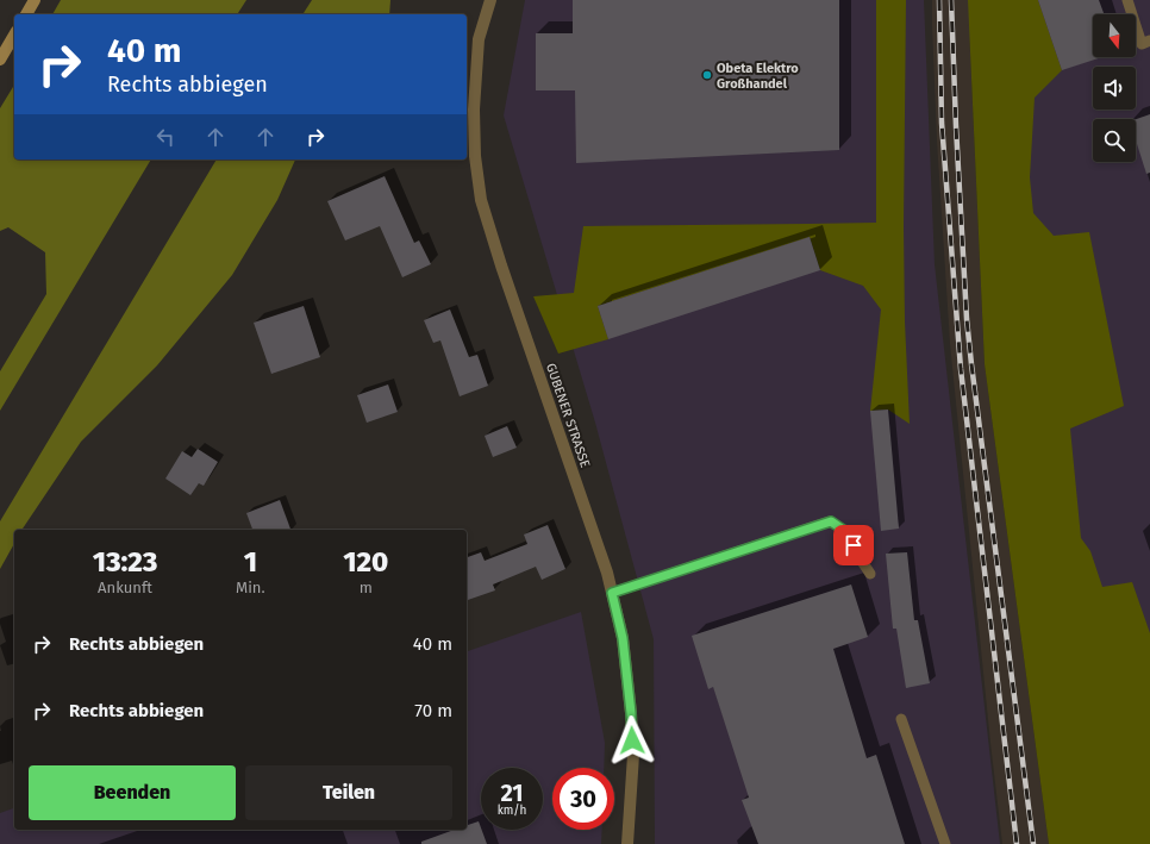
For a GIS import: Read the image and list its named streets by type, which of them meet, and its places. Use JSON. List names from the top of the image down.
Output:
{
  "streets": {
    "street": ["GUBENER STRASSE"]
  },
  "places": ["Obeta Elektro Großhandel"],
  "north": "bottom",
  "page": {
    "turn": ["40 m", "Rechts abbiegen"],
    "eta": [
      "13:23",
      "Ankunft",
      "1",
      "Min.",
      "120",
      "m"
    ],
    "list": [
      {
        "name": "Rechts abbiegen",
        "value": "40 m"
      },
      {
        "name": "Rechts abbiegen",
        "value": "70 m"
      }
    ],
    "buttons": ["Beenden", "Teilen"],
    "speed": "21 km/h",
    "limit": "30"
  }
}
